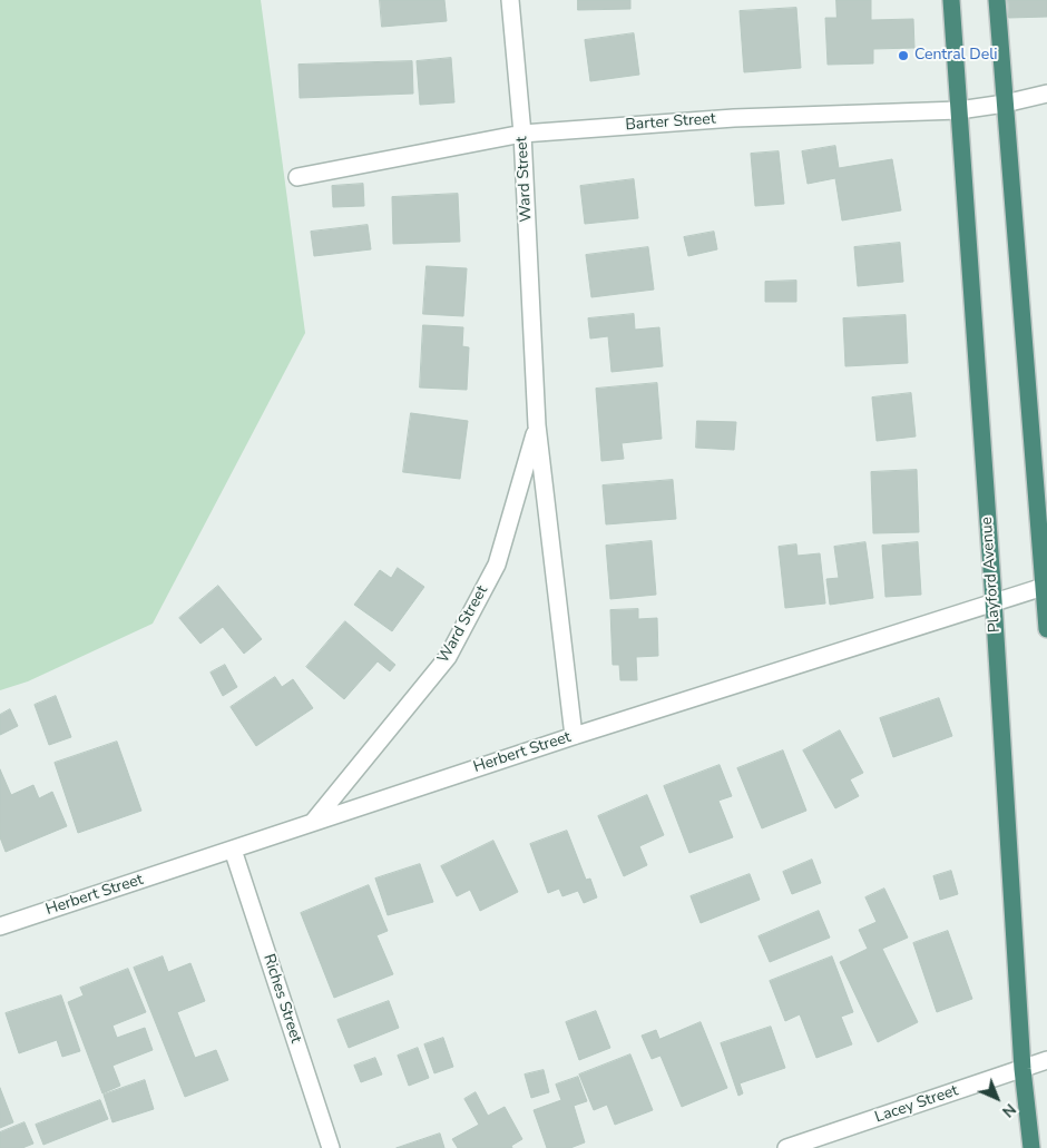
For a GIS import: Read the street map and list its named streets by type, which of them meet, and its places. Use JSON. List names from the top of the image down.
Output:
{
  "streets": {
    "highway": ["Playford Avenue"],
    "street": [
      "Barter Street",
      "Ward Street",
      "Herbert Street",
      "Riches Street",
      "Lacey Street"
    ]
  },
  "crossings": [
    ["Barter Street", "Ward Street"],
    ["Barter Street", "Playford Avenue"],
    ["Ward Street", "Herbert Street"],
    ["Playford Avenue", "Herbert Street"],
    ["Playford Avenue", "Lacey Street"],
    ["Herbert Street", "Riches Street"]
  ],
  "places": ["Central Deli"],
  "north": "bottom right"
}
